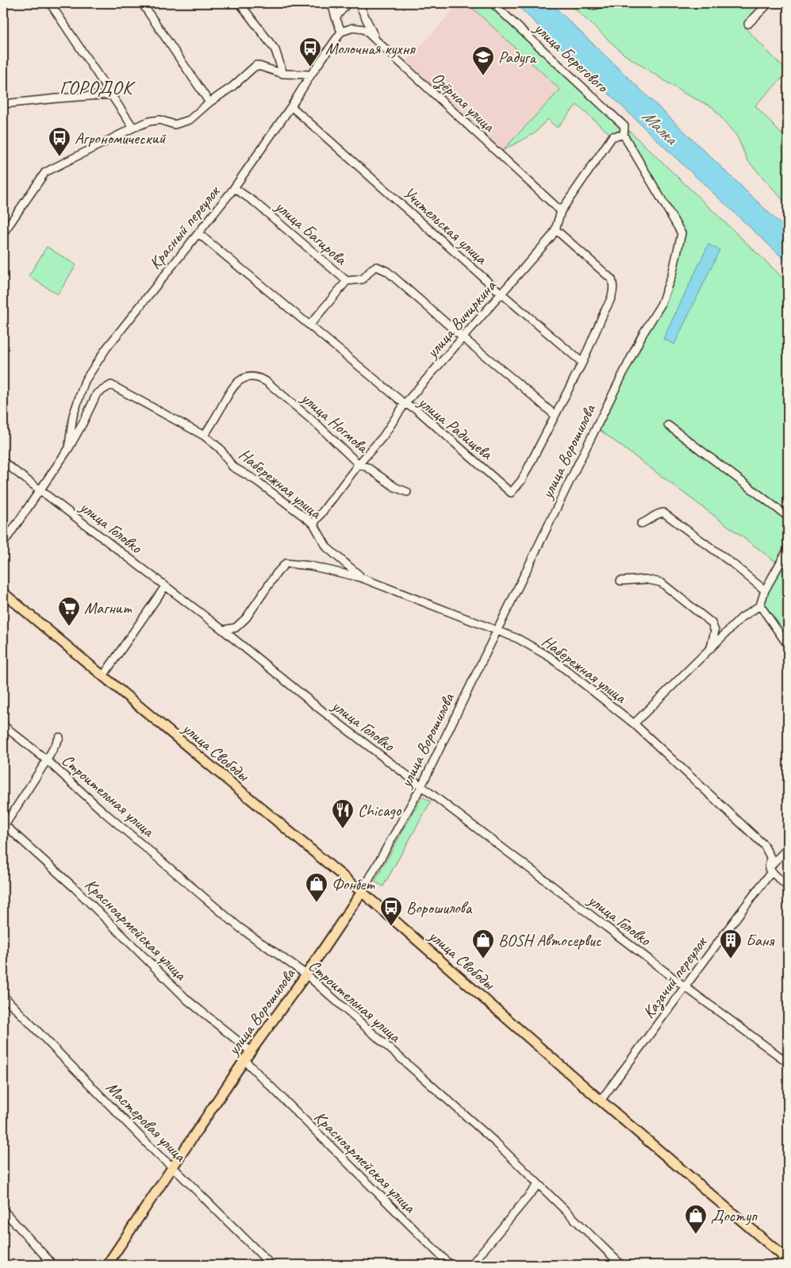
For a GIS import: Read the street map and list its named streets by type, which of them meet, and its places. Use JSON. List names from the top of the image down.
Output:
{
  "streets": {
    "main road": ["улица Ворошилова", "улица Свободы"],
    "street": [
      "улица Берегового",
      "Озёрная улица",
      "Учительская улица",
      "Красный переулок",
      "улица Багирова",
      "улица Вичиркина",
      "улица Ногмова",
      "улица Радищева",
      "Набережная улица",
      "улица Головко",
      "Строительная улица",
      "Красноармейская улица",
      "Казачий переулок",
      "Мастеровая улица"
    ]
  },
  "crossings": [
    ["улица Берегового", "улица Вичиркина"],
    ["улица Берегового", "улица Ворошилова"],
    ["Озёрная улица", "Красный переулок"],
    ["Озёрная улица", "улица Вичиркина"],
    ["Учительская улица", "Красный переулок"],
    ["Учительская улица", "улица Вичиркина"],
    ["Учительская улица", "улица Радищева"],
    ["Красный переулок", "улица Багирова"],
    ["Красный переулок", "улица Радищева"],
    ["Красный переулок", "Набережная улица"],
    ["Красный переулок", "улица Головко"],
    ["улица Багирова", "улица Вичиркина"],
    ["улица Багирова", "улица Радищева"],
    ["улица Вичиркина", "улица Ногмова"],
    ["улица Вичиркина", "улица Радищева"],
    ["улица Вичиркина", "улица Ворошилова"],
    ["улица Вичиркина", "Набережная улица"],
    ["улица Ногмова", "Набережная улица"],
    ["улица Ворошилова", "Набережная улица"],
    ["улица Ворошилова", "улица Головко"],
    ["улица Ворошилова", "улица Свободы"],
    ["улица Ворошилова", "Строительная улица"],
    ["улица Ворошилова", "Красноармейская улица"],
    ["улица Ворошилова", "Мастеровая улица"],
    ["Набережная улица", "улица Головко"],
    ["Набережная улица", "Казачий переулок"],
    ["улица Головко", "Казачий переулок"],
    ["улица Свободы", "Казачий переулок"]
  ],
  "districts": ["ГОРОДОК"],
  "water": ["Малка"],
  "places": {
    "bus stop": ["Молочная кухня", "Агрономический", "Ворошилова"],
    "school or university": ["Радуга"],
    "supermarket": ["Магнит"],
    "restaurant": ["Chicago"],
    "shop": ["Фонбет", "BOSH Автосервис", "Доступ"],
    "building": ["Баня"]
  }
}
